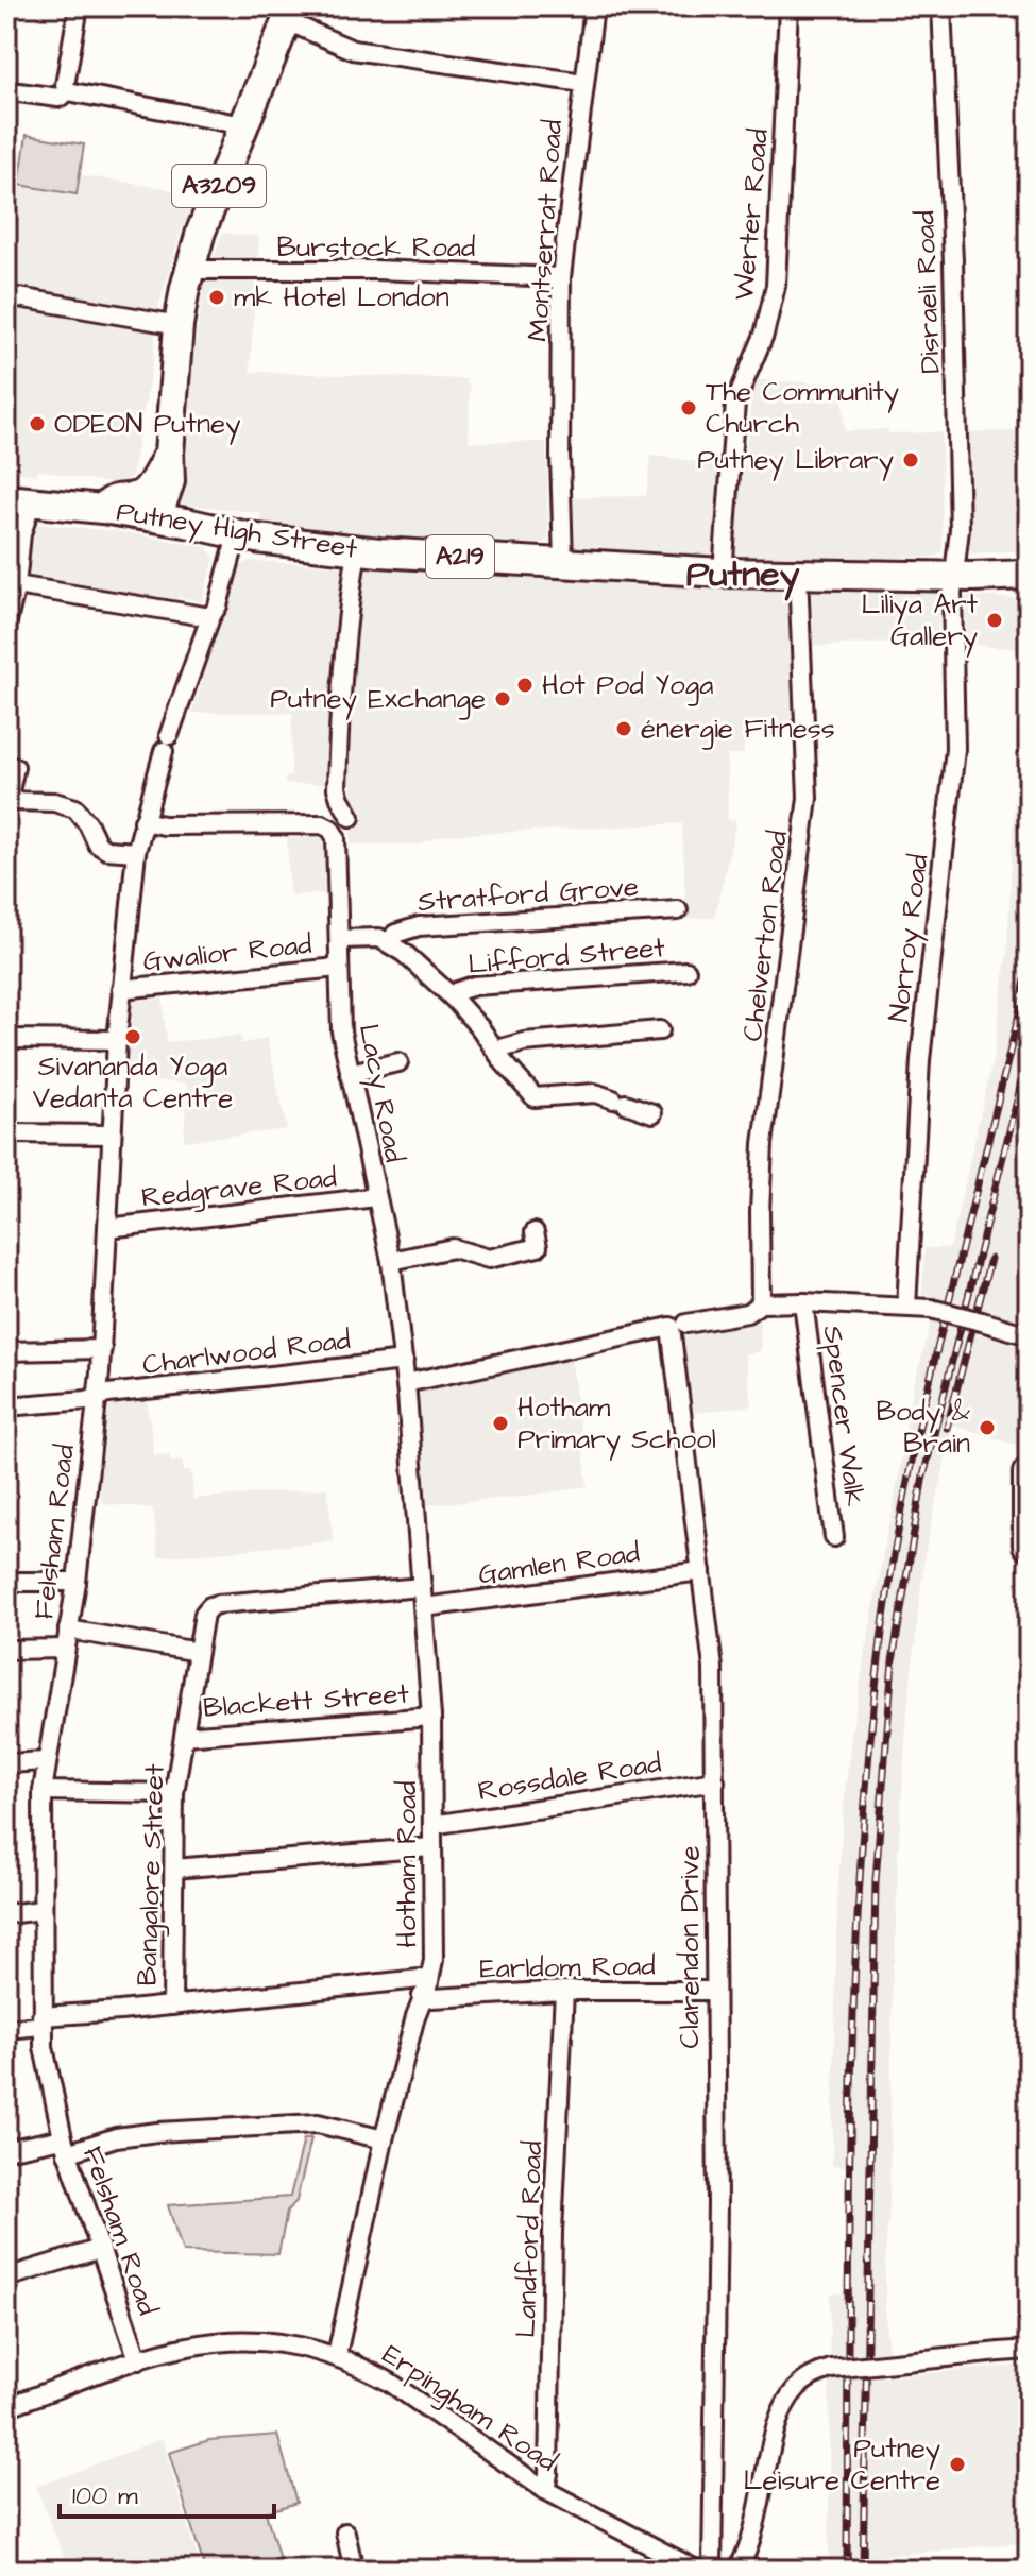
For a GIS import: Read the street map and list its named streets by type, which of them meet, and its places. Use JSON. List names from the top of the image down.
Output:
{
  "streets": {
    "main road": ["A3209", "Putney High Street", "A219"],
    "street": [
      "Werter Road",
      "Montserrat Road",
      "Burstock Road",
      "Disraeli Road",
      "Stratford Grove",
      "Chelverton Road",
      "Norroy Road",
      "Gwalior Road",
      "Lifford Street",
      "Lacy Road",
      "Redgrave Road",
      "Charlwood Road",
      "Spencer Walk",
      "Felsham Road",
      "Gamlen Road",
      "Blackett Street",
      "Rossdale Road",
      "Hotham Road",
      "Bangalore Street",
      "Clarendon Drive",
      "Earldom Road",
      "Landford Road",
      "Erpingham Road"
    ]
  },
  "crossings": [
    ["A3209", "Burstock Road"],
    ["A3209", "Putney High Street"],
    ["Werter Road", "Putney High Street"],
    ["Montserrat Road", "Burstock Road"],
    ["Montserrat Road", "Putney High Street"],
    ["Disraeli Road", "Putney High Street"],
    ["Disraeli Road", "Norroy Road"],
    ["Putney High Street", "Chelverton Road"],
    ["Putney High Street", "Norroy Road"],
    ["Putney High Street", "Felsham Road"],
    ["Gwalior Road", "Lacy Road"],
    ["Gwalior Road", "Felsham Road"],
    ["Lacy Road", "Redgrave Road"],
    ["Lacy Road", "Charlwood Road"],
    ["Lacy Road", "Felsham Road"],
    ["Lacy Road", "Hotham Road"],
    ["Redgrave Road", "Felsham Road"],
    ["Charlwood Road", "Felsham Road"],
    ["Charlwood Road", "Hotham Road"],
    ["Felsham Road", "Earldom Road"],
    ["Felsham Road", "Erpingham Road"],
    ["Gamlen Road", "Hotham Road"],
    ["Gamlen Road", "Clarendon Drive"],
    ["Blackett Street", "Hotham Road"],
    ["Blackett Street", "Bangalore Street"],
    ["Rossdale Road", "Hotham Road"],
    ["Rossdale Road", "Clarendon Drive"],
    ["Hotham Road", "Bangalore Street"],
    ["Hotham Road", "Earldom Road"],
    ["Hotham Road", "Erpingham Road"],
    ["Bangalore Street", "Earldom Road"],
    ["Clarendon Drive", "Earldom Road"],
    ["Earldom Road", "Landford Road"],
    ["Landford Road", "Erpingham Road"]
  ],
  "districts": ["Putney"],
  "places": [
    "mk Hotel London",
    "The Community Church",
    "ODEON Putney",
    "Putney Library",
    "Liliya Art Gallery",
    "Hot Pod Yoga",
    "Putney Exchange",
    "énergie Fitness",
    "Sivananda Yoga Vedanta Centre",
    "Hotham Primary School",
    "Body & Brain",
    "Putney Leisure Centre"
  ],
  "scale_bar": "100 m"
}
